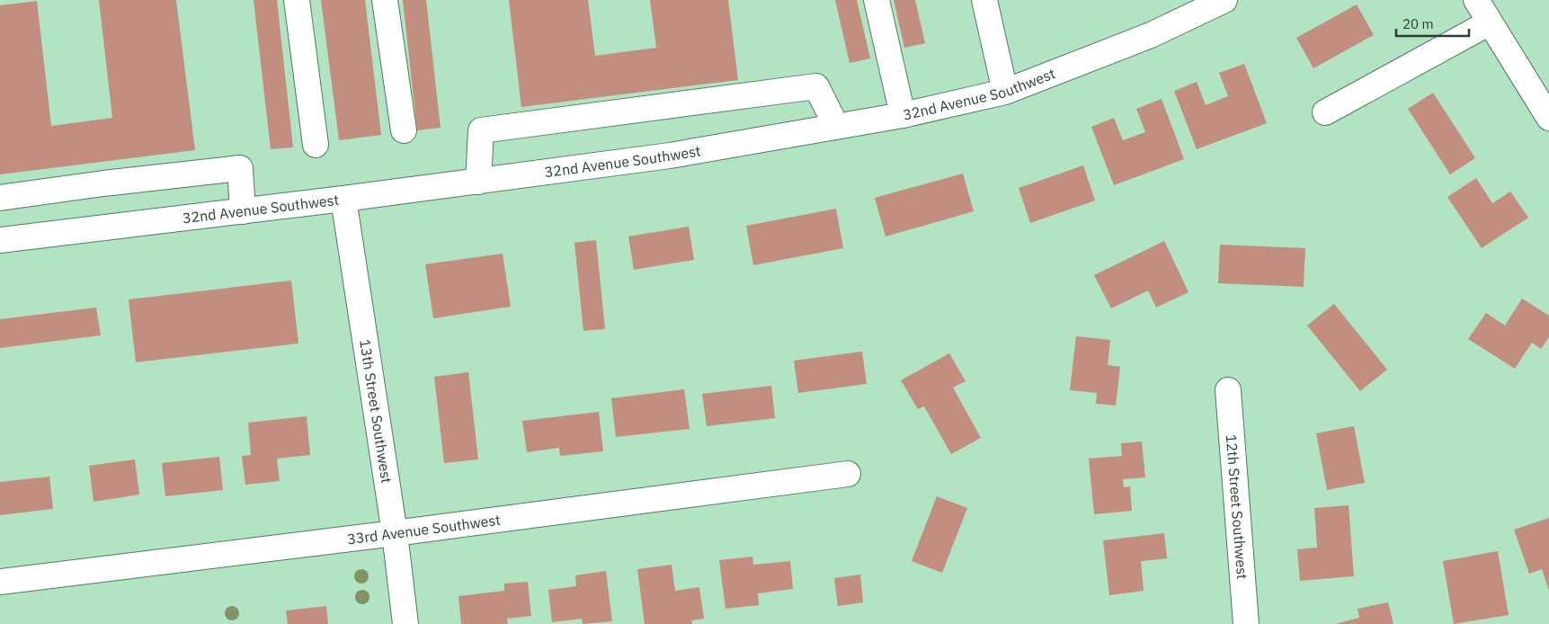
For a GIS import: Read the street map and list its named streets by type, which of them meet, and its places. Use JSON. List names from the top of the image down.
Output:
{
  "streets": {
    "street": [
      "32nd Avenue Southwest",
      "13th Street Southwest",
      "12th Street Southwest",
      "33rd Avenue Southwest"
    ]
  },
  "crossings": [
    ["32nd Avenue Southwest", "13th Street Southwest"],
    ["13th Street Southwest", "33rd Avenue Southwest"]
  ],
  "scale_bar": "20 m"
}
